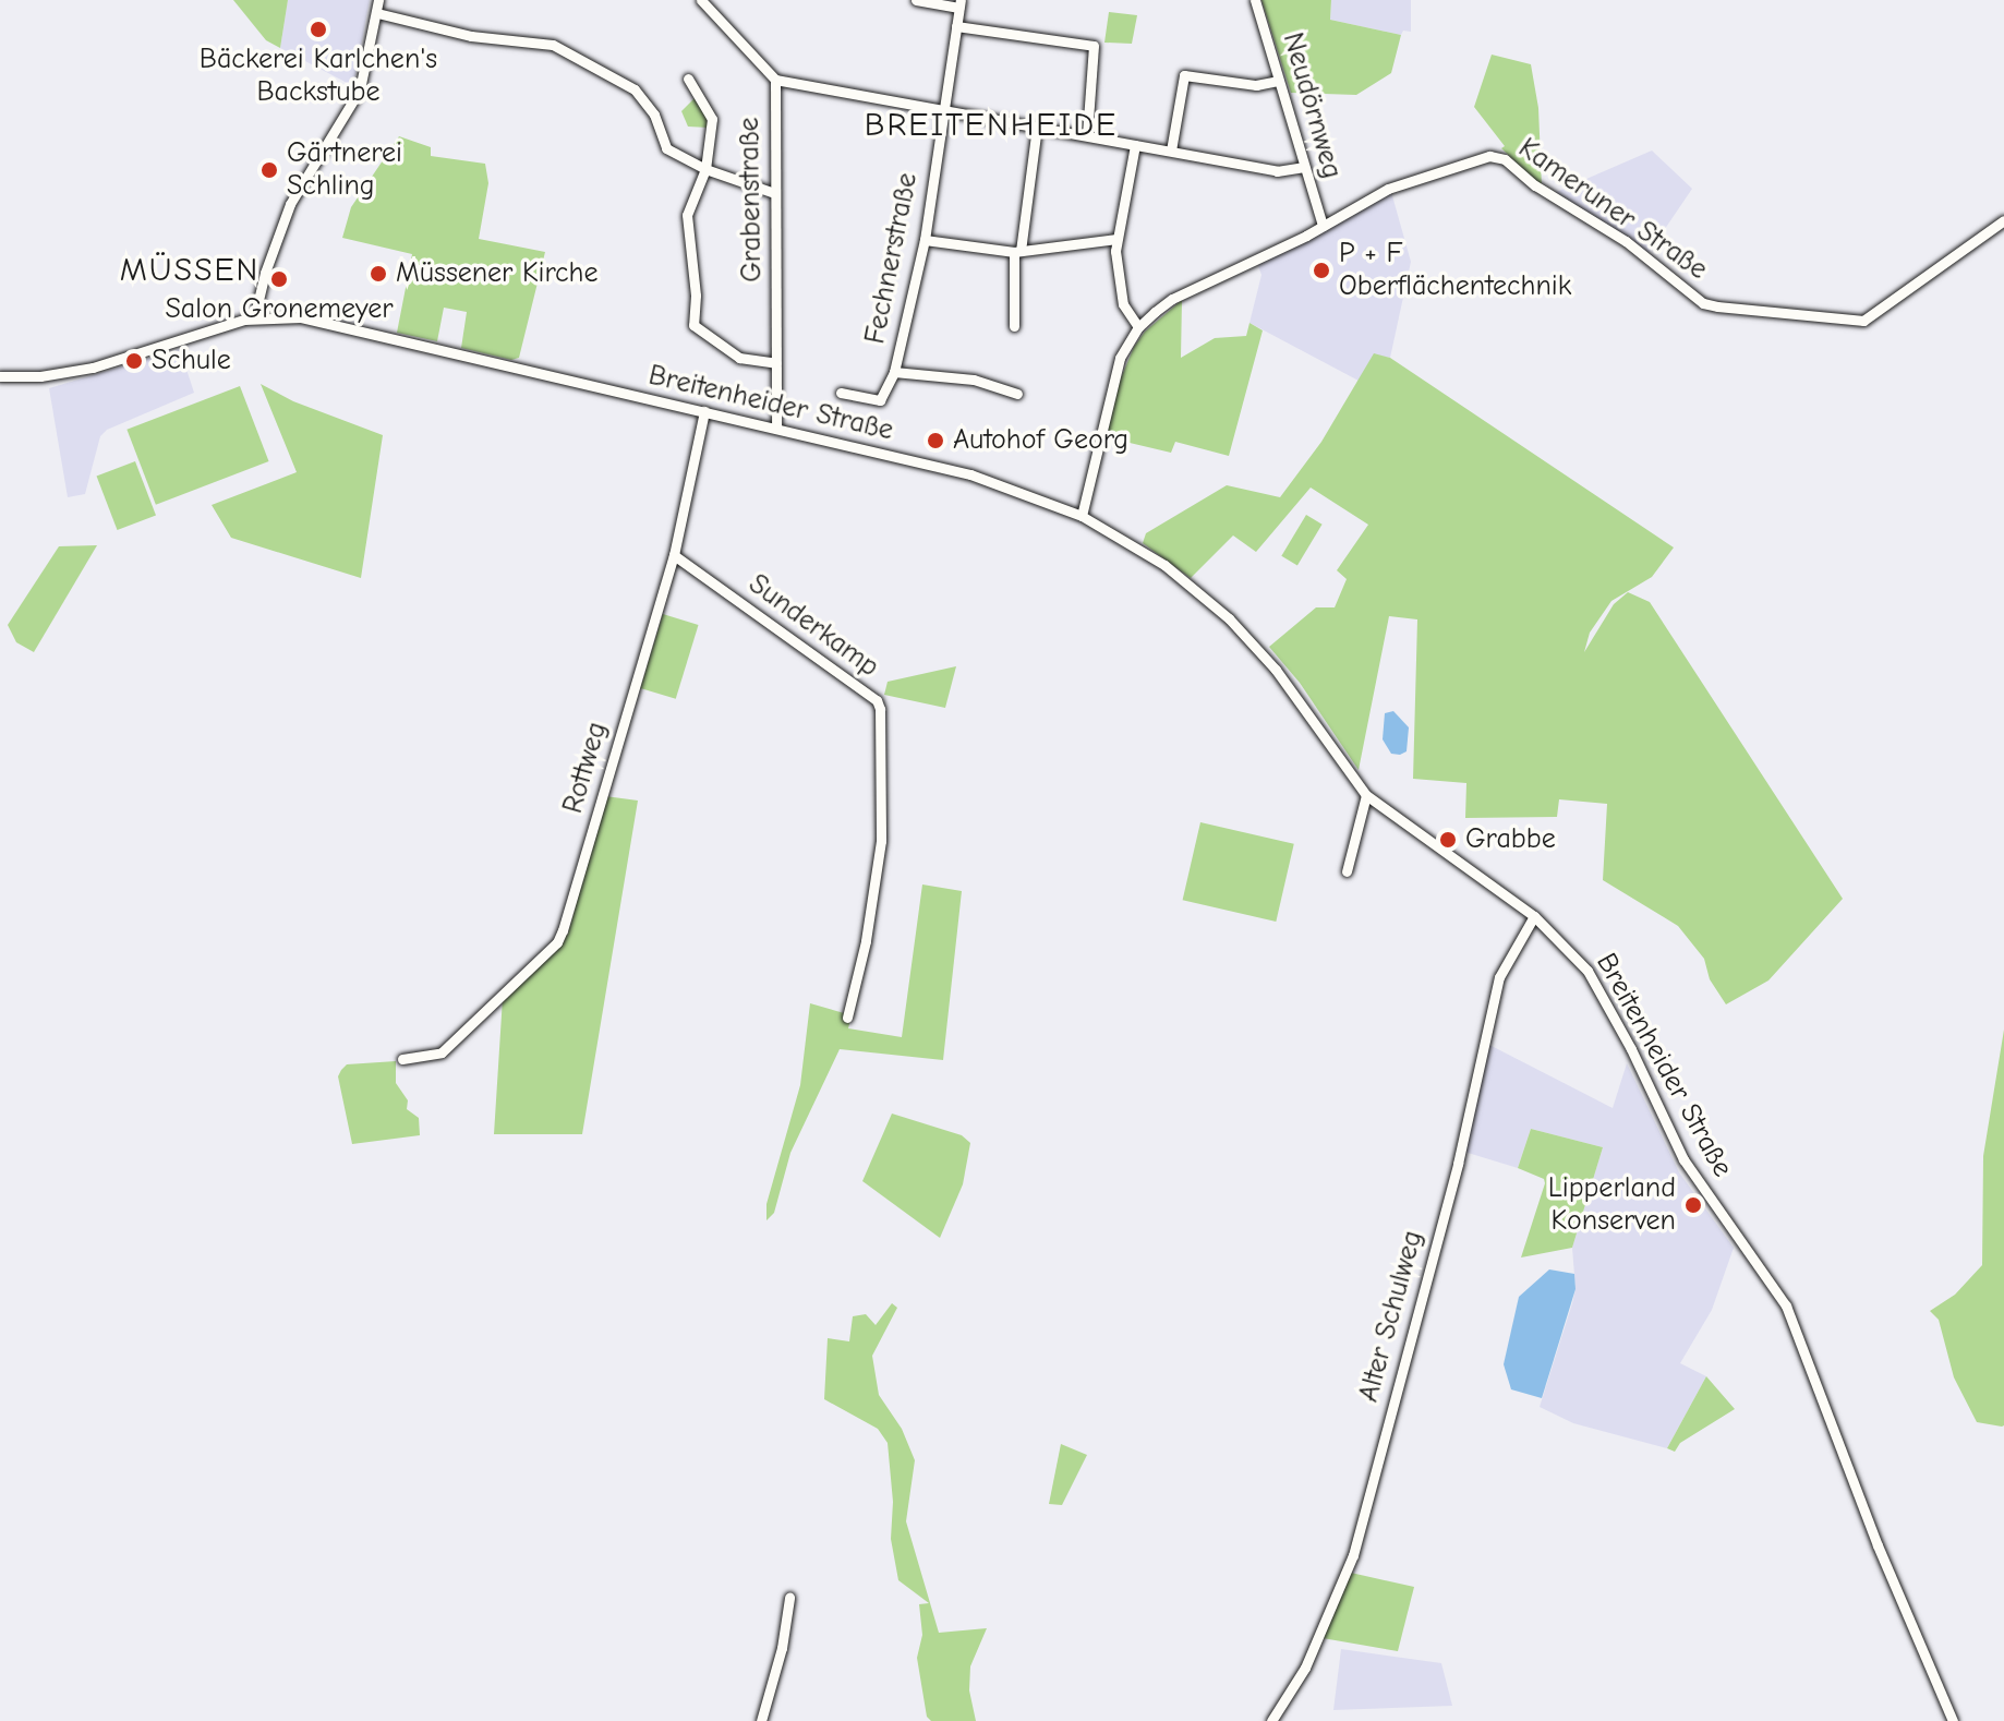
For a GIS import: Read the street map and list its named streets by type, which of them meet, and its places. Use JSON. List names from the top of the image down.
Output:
{
  "streets": {
    "street": [
      "Neudörnweg",
      "Grabenstraße",
      "Kameruner Straße",
      "Fechnerstraße",
      "Breitenheider Straße",
      "Sunderkamp",
      "Rottweg",
      "Alter Schulweg"
    ]
  },
  "crossings": [
    ["Neudörnweg", "Kameruner Straße"],
    ["Grabenstraße", "Breitenheider Straße"],
    ["Kameruner Straße", "Breitenheider Straße"],
    ["Breitenheider Straße", "Rottweg"],
    ["Breitenheider Straße", "Alter Schulweg"],
    ["Sunderkamp", "Rottweg"]
  ],
  "districts": ["BREITENHEIDE", "MÜSSEN"],
  "places": [
    "Bäckerei Karlchen's Backstube",
    "Gärtnerei Schling",
    "P + F Oberflächentechnik",
    "Müssener Kirche",
    "Salon Gronemeyer",
    "Schule",
    "Autohof Georg",
    "Grabbe",
    "Lipperland Konserven"
  ]
}
